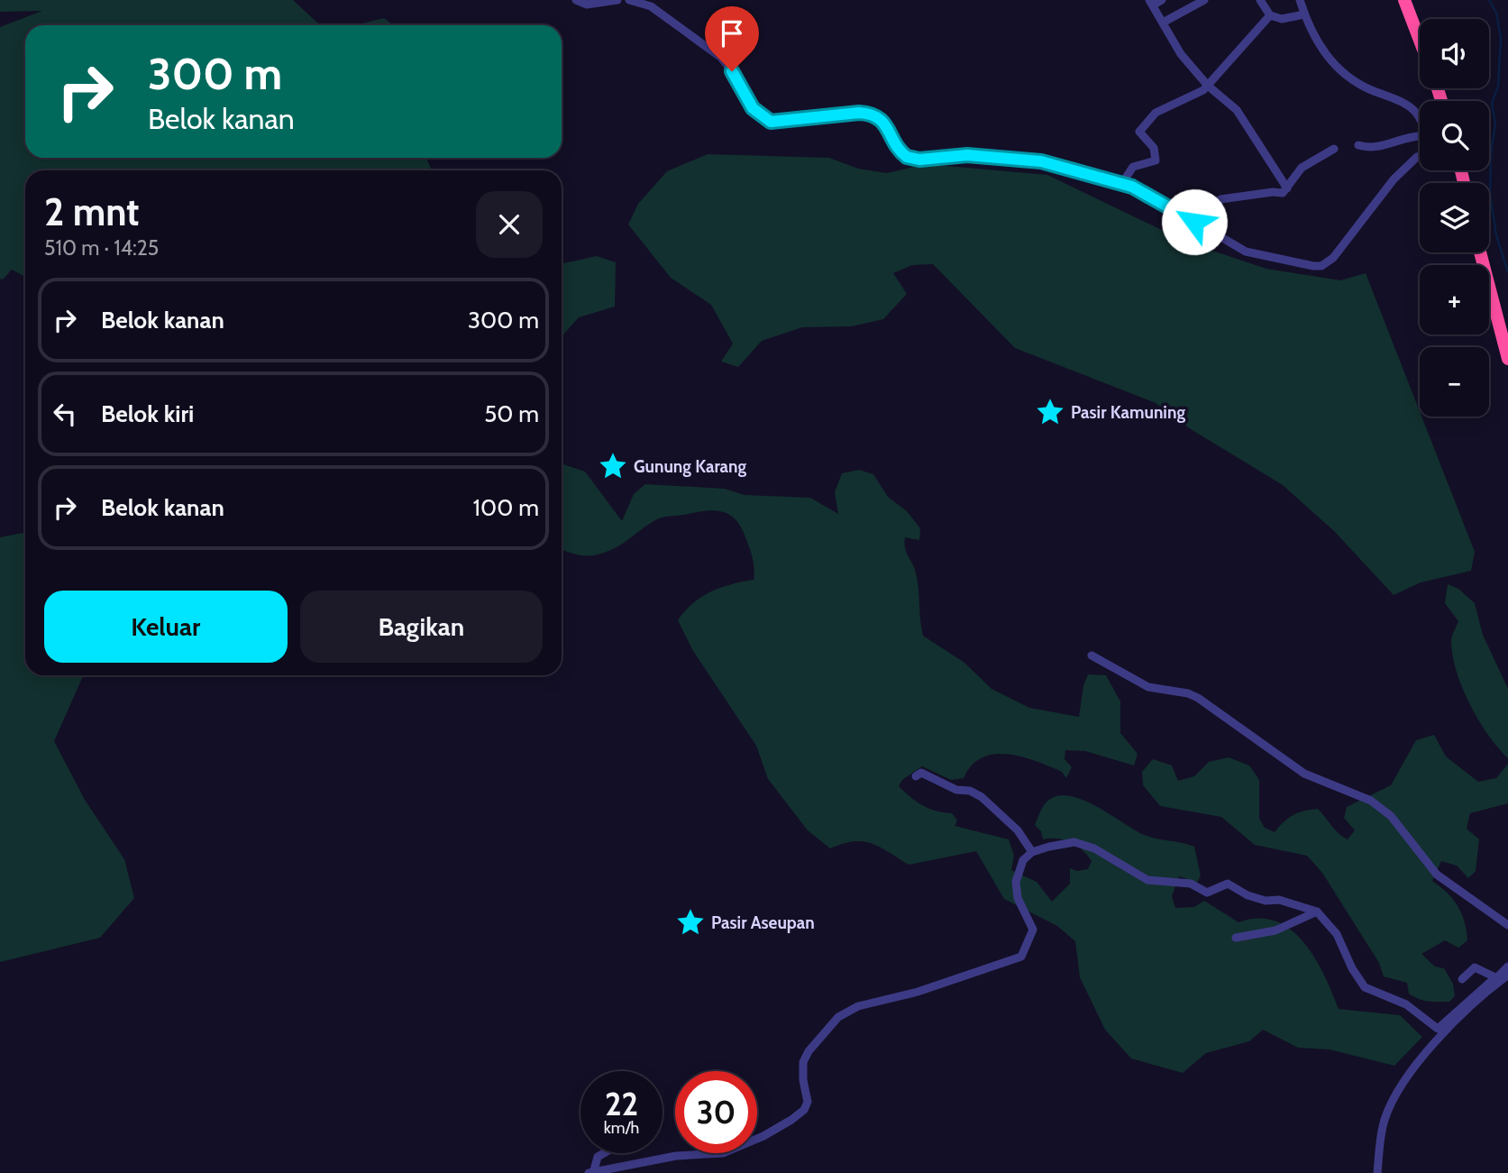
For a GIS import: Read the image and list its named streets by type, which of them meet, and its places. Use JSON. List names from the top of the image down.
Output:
{
  "places": {
    "place": ["Pasir Kamuning", "Gunung Karang", "Pasir Aseupan"]
  },
  "page": {
    "map_buttons": ["+", "−"],
    "turn": ["300 m", "Belok kanan"],
    "heading": ["2 mnt", "510 m · 14:25"],
    "list": [
      {
        "name": "Belok kanan",
        "value": "300 m"
      },
      {
        "name": "Belok kiri",
        "value": "50 m"
      },
      {
        "name": "Belok kanan",
        "value": "100 m"
      }
    ],
    "buttons": ["Keluar", "Bagikan"],
    "speed": "22 km/h",
    "limit": "30"
  }
}
